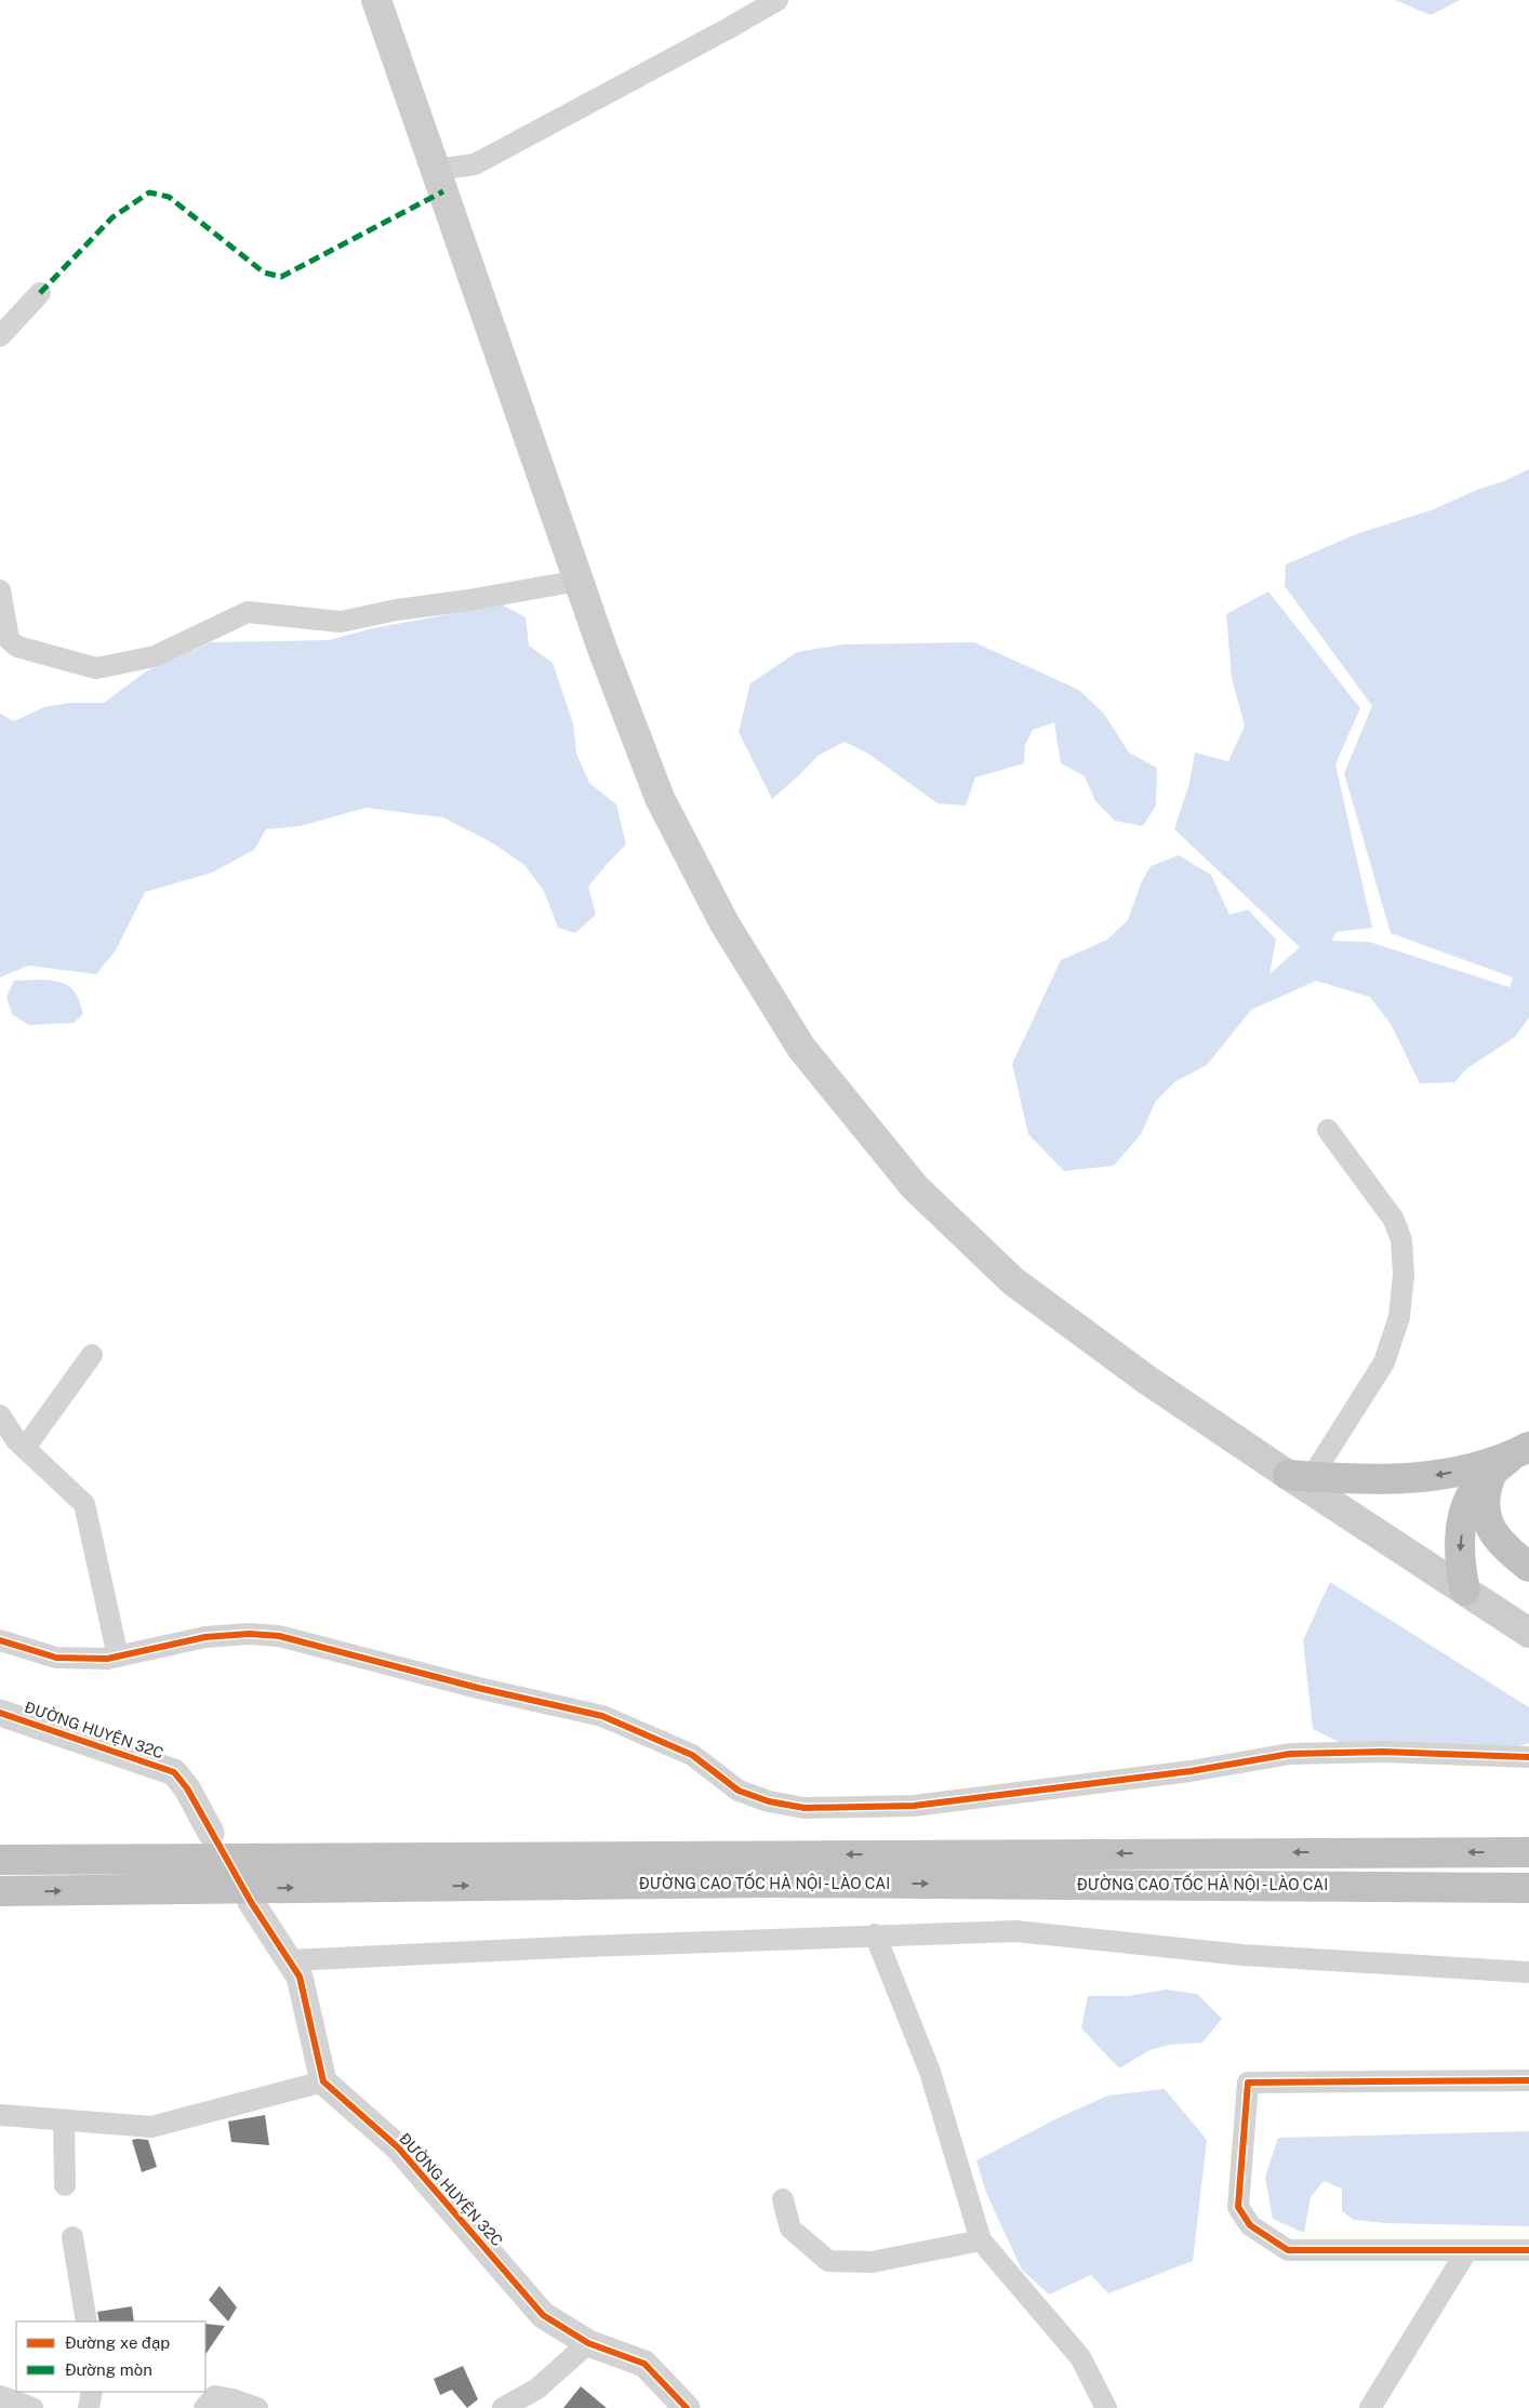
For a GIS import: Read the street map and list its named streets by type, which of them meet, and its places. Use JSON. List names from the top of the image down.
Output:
{
  "streets": {
    "highway": ["ĐƯỜNG CAO TỐC HÀ NỘI - LÀO CAI"],
    "street": ["ĐƯỜNG HUYỆN 32C"]
  },
  "legend": ["Đường xe đạp", "Đường mòn"]
}
